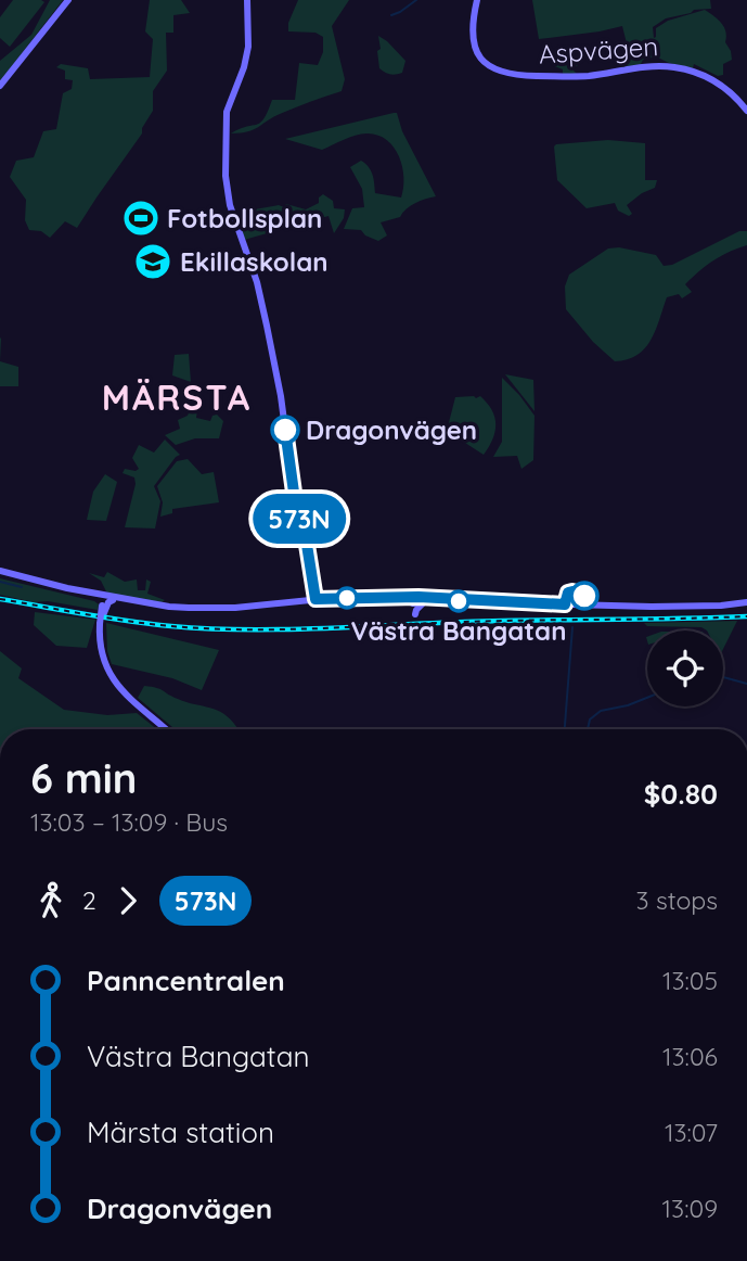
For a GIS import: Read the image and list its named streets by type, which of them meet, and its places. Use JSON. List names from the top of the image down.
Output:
{
  "streets": {
    "street": ["Aspvägen"]
  },
  "districts": ["MÄRSTA"],
  "places": {
    "sports": ["Fotbollsplan"],
    "school or university": ["Ekillaskolan"],
    "other": ["Dragonvägen", "Västra Bangatan"]
  },
  "lines": ["bus line 573N"],
  "page": {
    "on_map": "573N",
    "heading": ["6 min", "13:03 – 13:09 · Bus", "$0.80"],
    "legs": ["2", "573N", "3 stops"],
    "list": [
      {
        "name": "Panncentralen",
        "value": "13:05"
      },
      {
        "name": "Västra Bangatan",
        "value": "13:06"
      },
      {
        "name": "Märsta station",
        "value": "13:07"
      },
      {
        "name": "Dragonvägen",
        "value": "13:09"
      }
    ]
  }
}
